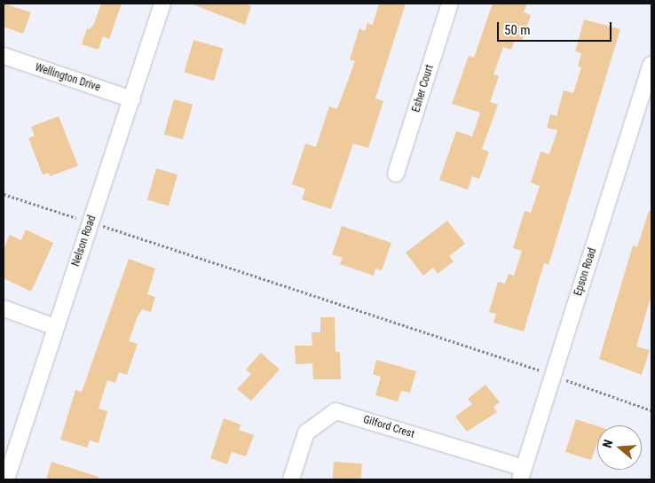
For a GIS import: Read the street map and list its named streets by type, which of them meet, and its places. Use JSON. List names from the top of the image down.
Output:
{
  "streets": {
    "street": [
      "Wellington Drive",
      "Esher Court",
      "Nelson Road",
      "Epson Road",
      "Gilford Crest"
    ]
  },
  "crossings": [
    ["Wellington Drive", "Nelson Road"],
    ["Epson Road", "Gilford Crest"]
  ],
  "scale_bar": "50 m",
  "north": "left"
}
